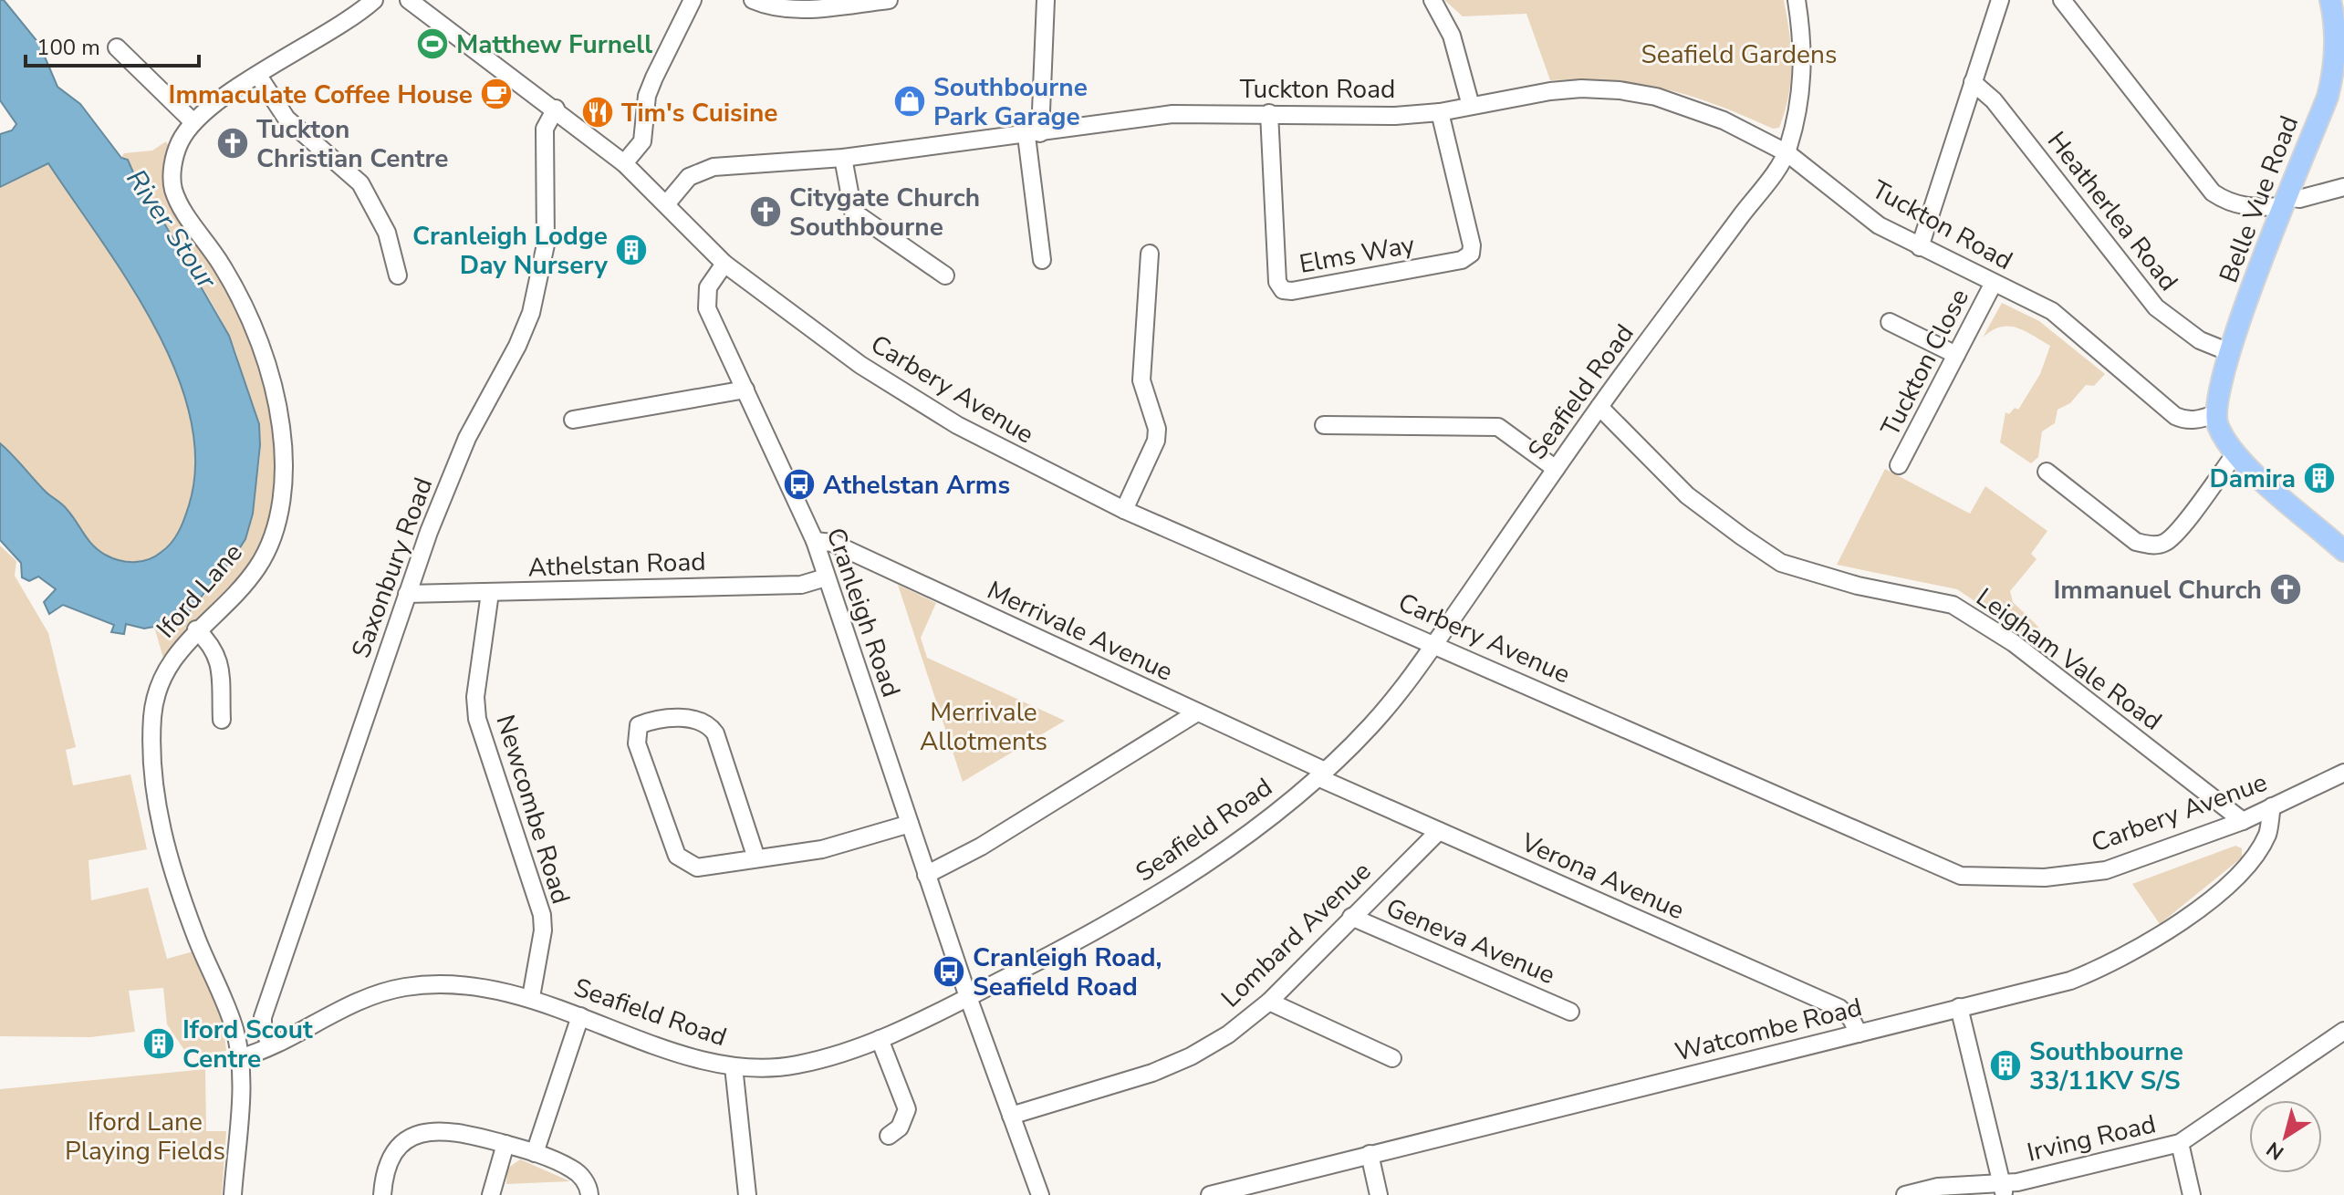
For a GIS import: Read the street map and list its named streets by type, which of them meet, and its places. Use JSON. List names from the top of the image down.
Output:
{
  "streets": {
    "main road": ["Belle Vue Road"],
    "street": [
      "Tuckton Road",
      "Heatherlea Road",
      "Elms Way",
      "Tuckton Close",
      "Carbery Avenue",
      "Seafield Road",
      "Athelstan Road",
      "Saxonbury Road",
      "Iford Lane",
      "Cranleigh Road",
      "Merrivale Avenue",
      "Leigham Vale Road",
      "Newcombe Road",
      "Verona Avenue",
      "Lombard Avenue",
      "Geneva Avenue",
      "Watcombe Road",
      "Irving Road"
    ]
  },
  "crossings": [
    ["Tuckton Road", "Belle Vue Road"],
    ["Tuckton Road", "Elms Way"],
    ["Tuckton Road", "Tuckton Close"],
    ["Tuckton Road", "Carbery Avenue"],
    ["Tuckton Road", "Seafield Road"],
    ["Belle Vue Road", "Heatherlea Road"],
    ["Carbery Avenue", "Seafield Road"],
    ["Carbery Avenue", "Cranleigh Road"],
    ["Carbery Avenue", "Leigham Vale Road"],
    ["Carbery Avenue", "Watcombe Road"],
    ["Seafield Road", "Saxonbury Road"],
    ["Seafield Road", "Iford Lane"],
    ["Seafield Road", "Cranleigh Road"],
    ["Seafield Road", "Merrivale Avenue"],
    ["Seafield Road", "Leigham Vale Road"],
    ["Seafield Road", "Newcombe Road"],
    ["Seafield Road", "Verona Avenue"],
    ["Athelstan Road", "Saxonbury Road"],
    ["Athelstan Road", "Cranleigh Road"],
    ["Athelstan Road", "Newcombe Road"],
    ["Cranleigh Road", "Merrivale Avenue"],
    ["Cranleigh Road", "Lombard Avenue"],
    ["Merrivale Avenue", "Verona Avenue"],
    ["Verona Avenue", "Lombard Avenue"],
    ["Verona Avenue", "Watcombe Road"],
    ["Lombard Avenue", "Geneva Avenue"]
  ],
  "water": ["River Stour"],
  "parks": ["Seafield Gardens", "Merrivale Allotments", "Iford Lane Playing Fields"],
  "places": {
    "sports": ["Matthew Furnell"],
    "cafe": ["Immaculate Coffee House"],
    "shop": ["Southbourne Park Garage"],
    "restaurant": ["Tim's Cuisine"],
    "church": ["Tuckton Christian Centre", "Citygate Church Southbourne", "Immanuel Church"],
    "building": [
      "Cranleigh Lodge Day Nursery",
      "Damira",
      "Iford Scout Centre",
      "Southbourne 33/11KV S/S"
    ],
    "bus stop": ["Athelstan Arms", "Cranleigh Road, Seafield Road"]
  },
  "scale_bar": "100 m",
  "north": "bottom left"
}
